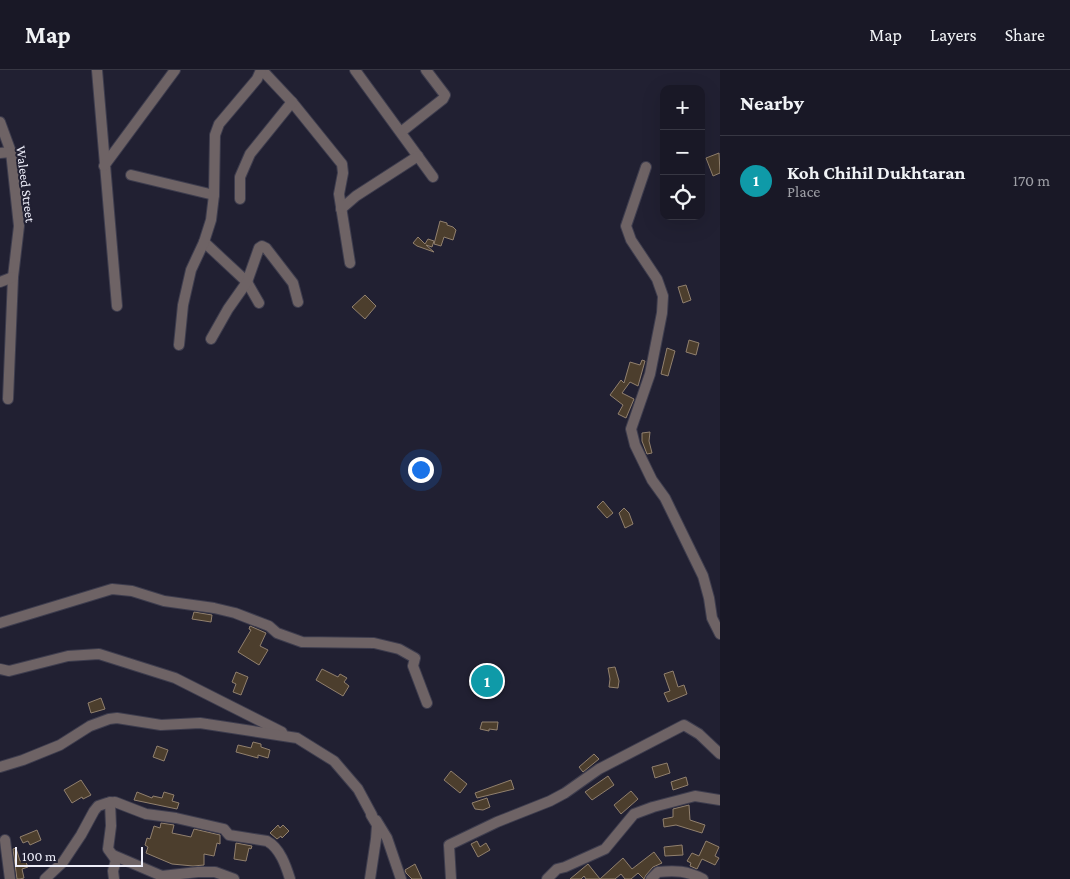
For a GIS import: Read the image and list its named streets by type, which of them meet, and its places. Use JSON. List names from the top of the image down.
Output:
{
  "streets": {
    "street": ["Waleed Street"]
  },
  "scale_bar": "100 m",
  "page": {
    "header": "Map",
    "nav": ["Map", "Layers", "Share"],
    "heading": "Nearby",
    "map_buttons": ["+", "−"],
    "list": [
      {
        "mark": "1",
        "name": "Koh Chihil Dukhtaran",
        "note": "Place",
        "value": "170 m"
      }
    ],
    "pins": "1",
    "scale": "100 m"
  }
}
